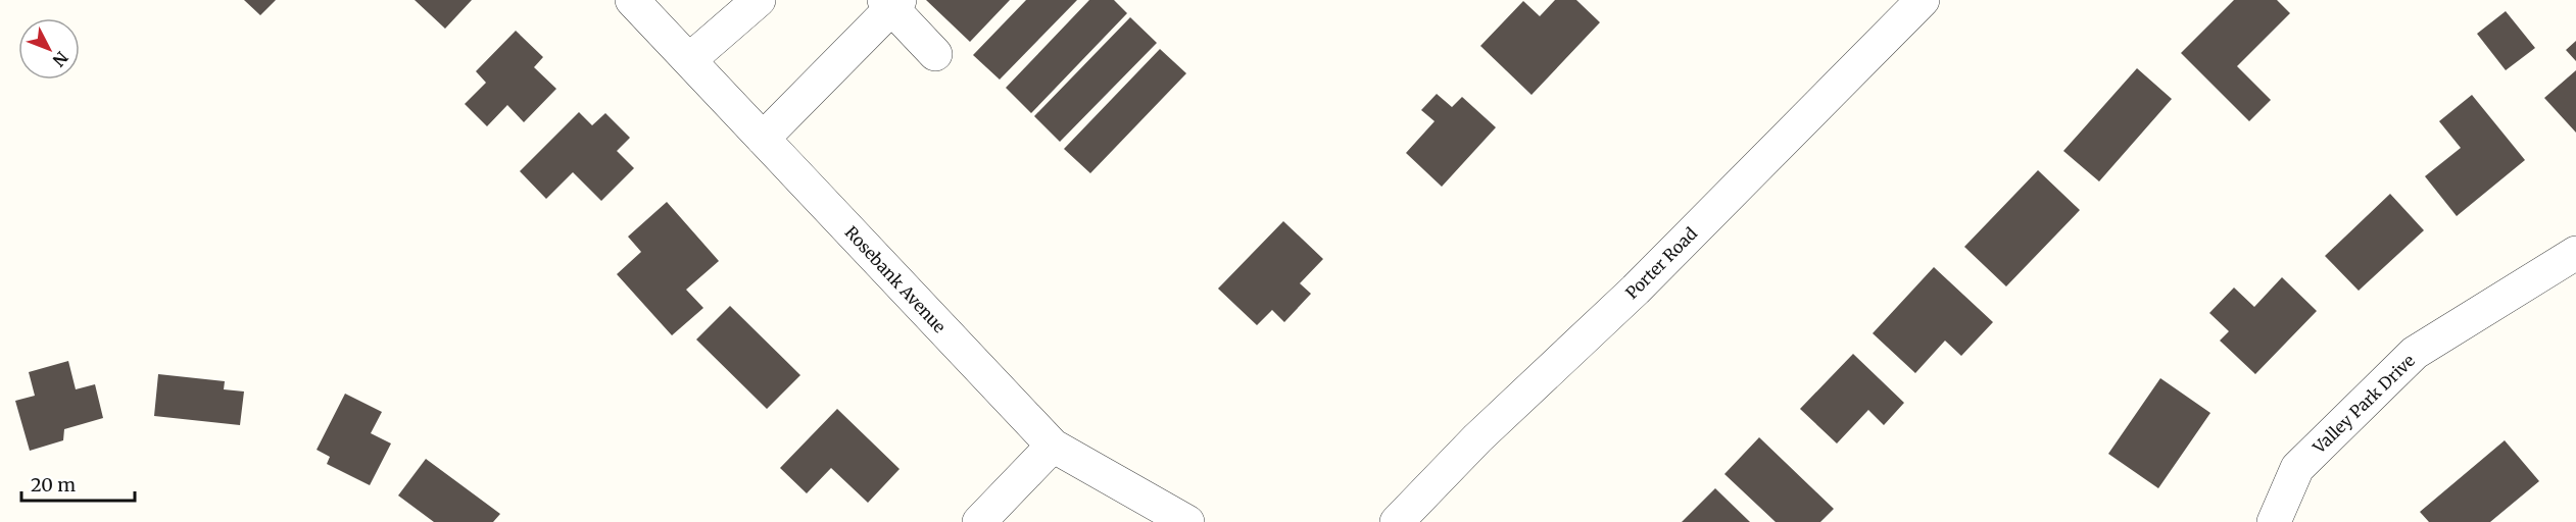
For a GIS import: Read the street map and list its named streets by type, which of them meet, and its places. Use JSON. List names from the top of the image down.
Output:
{
  "streets": {
    "street": ["Porter Road", "Rosebank Avenue", "Valley Park Drive"]
  },
  "scale_bar": "20 m",
  "north": "bottom right"
}
